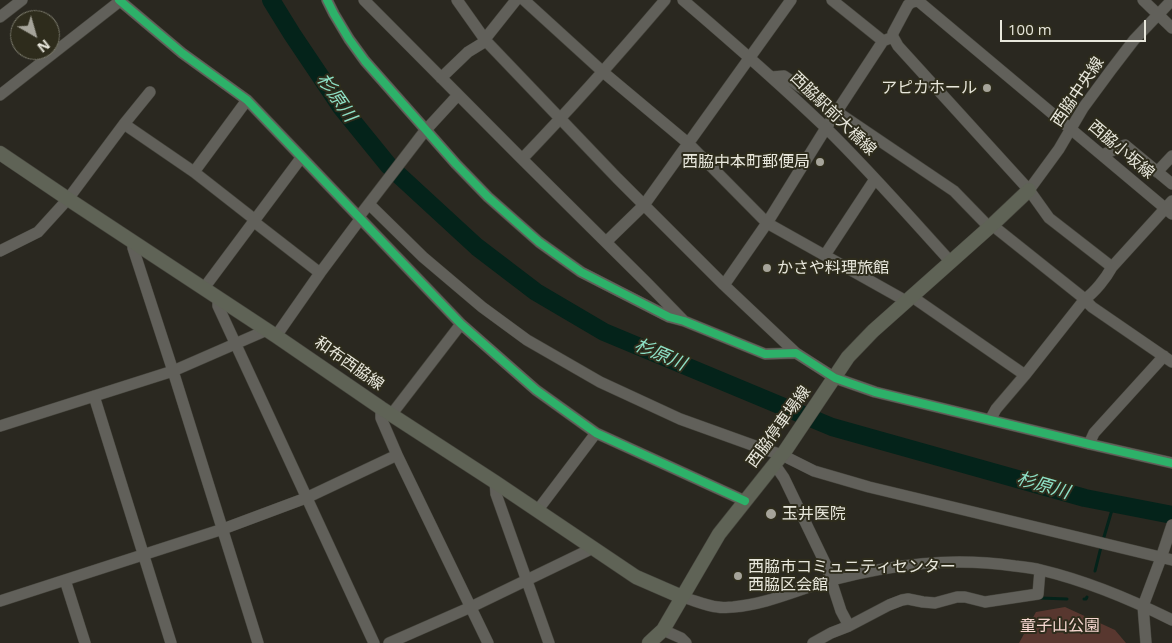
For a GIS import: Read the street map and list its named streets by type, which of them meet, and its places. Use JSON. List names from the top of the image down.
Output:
{
  "streets": {
    "main road": ["和布西脇線", "西脇停車場線"],
    "street": ["西脇中央線", "西脇駅前大橋線", "西脇小坂線"]
  },
  "crossings": [
    ["西脇中央線", "西脇小坂線"],
    ["西脇中央線", "西脇停車場線"],
    ["西脇駅前大橋線", "西脇停車場線"],
    ["和布西脇線", "西脇停車場線"]
  ],
  "water": ["杉原川"],
  "parks": ["童子山公園"],
  "places": [
    "アピカホール",
    "西脇中本町郵便局",
    "かさや料理旅館",
    "玉井医院",
    "西脇市コミュニティセンター 西脇区会館"
  ],
  "scale_bar": "100 m",
  "north": "bottom right"
}
